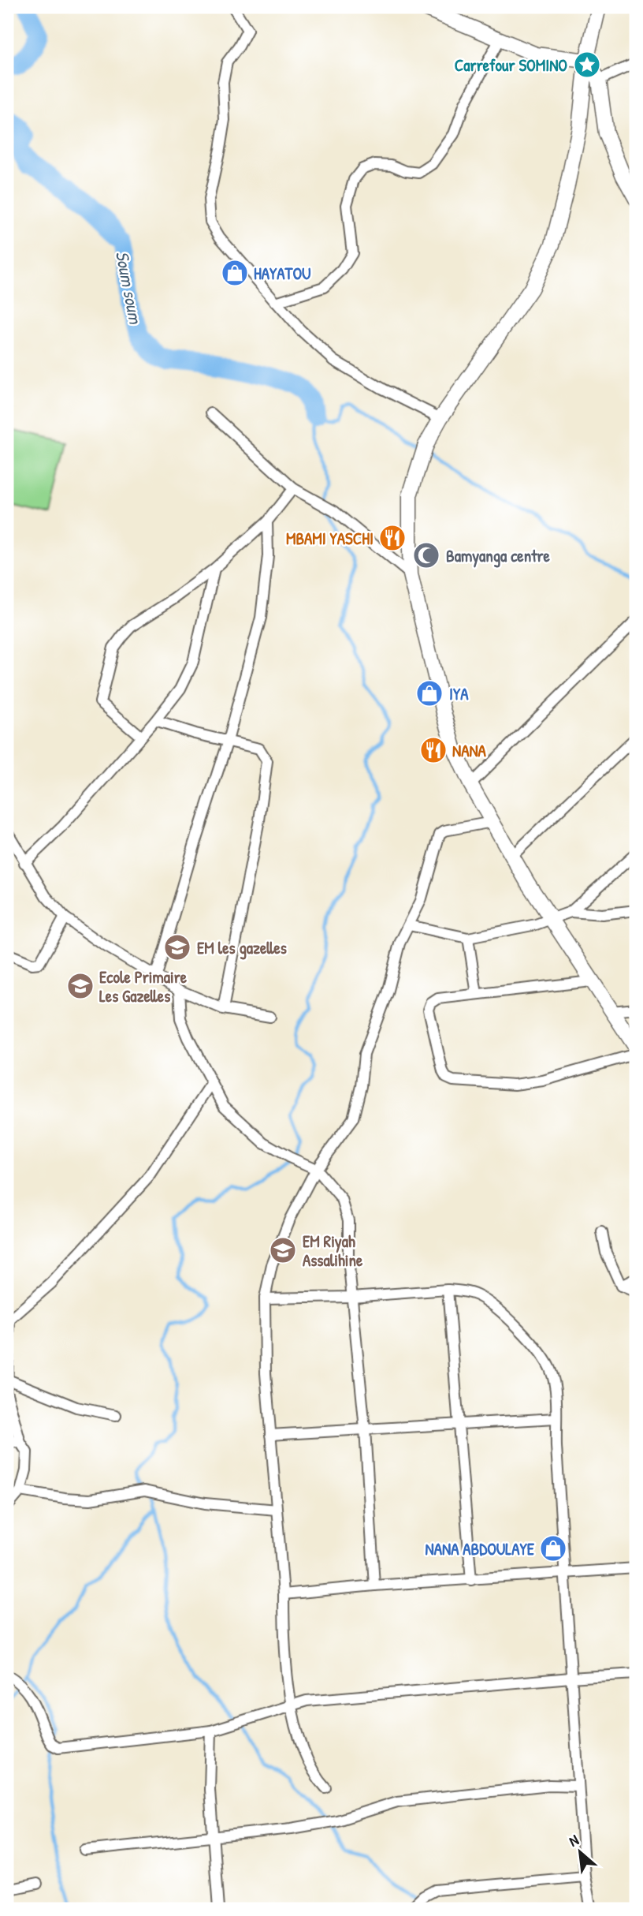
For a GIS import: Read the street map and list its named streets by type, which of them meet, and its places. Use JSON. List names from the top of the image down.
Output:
{
  "water": ["Soum soum"],
  "places": {
    "place": ["Carrefour SOMINO"],
    "shop": ["HAYATOU", "IYA", "NANA ABDOULAYE"],
    "restaurant": ["MBAMI YASCHI", "NANA"],
    "mosque": ["Bamyanga centre"],
    "school or university": ["EM les gazelles", "Ecole Primaire Les Gazelles", "EM Riyah Assalihine"]
  },
  "north": "top left"
}
